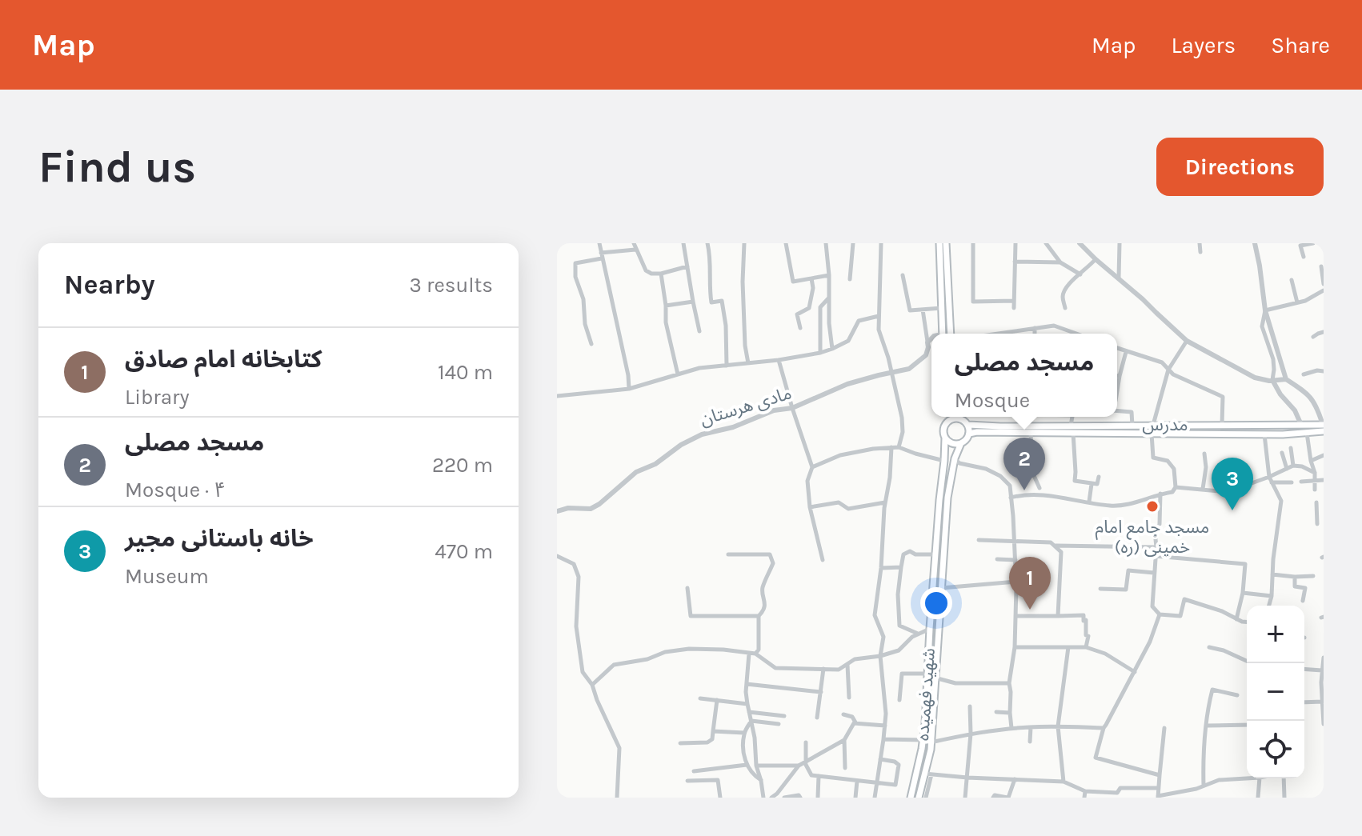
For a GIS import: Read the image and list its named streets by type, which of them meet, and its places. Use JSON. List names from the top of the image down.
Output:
{
  "streets": {
    "main road": ["مدرس", "شهید فهمیده"],
    "street": ["مادی هرستان"]
  },
  "places": ["مسجد جامع امام خمینی (ره)"],
  "page": {
    "header": "Map",
    "nav": ["Map", "Layers", "Share"],
    "buttons": "Directions",
    "title": "Find us",
    "heading": ["Nearby", "3 results"],
    "list": [
      {
        "mark": "1",
        "name": "کتابخانه امام صادق",
        "note": "Library",
        "value": "140 m"
      },
      {
        "mark": "2",
        "name": "مسجد مصلی",
        "note": "Mosque · ۴",
        "value": "220 m"
      },
      {
        "mark": "3",
        "name": "خانه باستانی مجیر",
        "note": "Museum",
        "value": "470 m"
      }
    ],
    "popup": ["مسجد مصلی", "Mosque"],
    "pins": ["2", "3", "1"],
    "map_buttons": ["+", "−"]
  }
}
